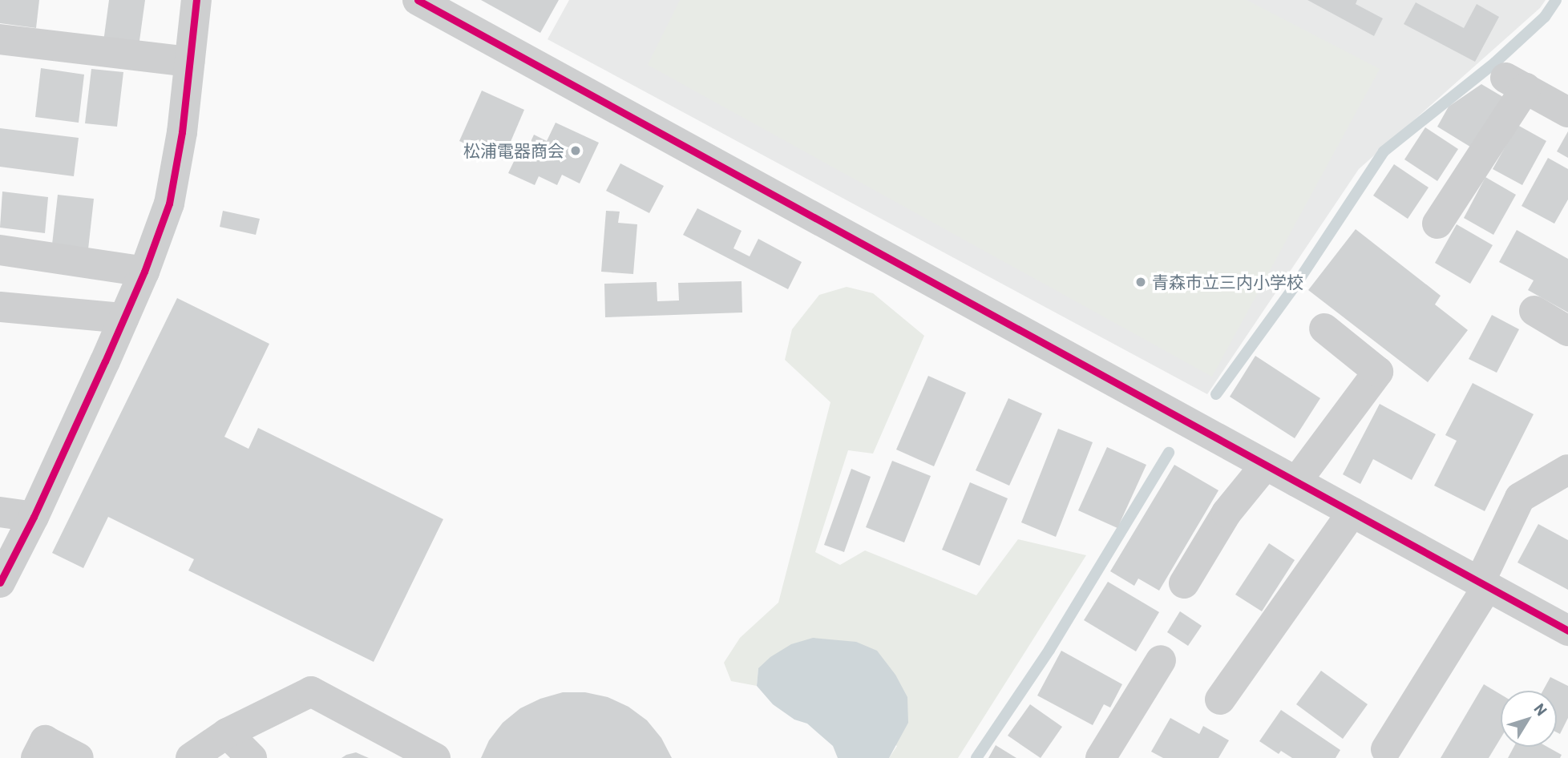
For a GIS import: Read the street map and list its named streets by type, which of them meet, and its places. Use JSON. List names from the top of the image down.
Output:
{
  "places": ["松浦電器商会", "青森市立三内小学校"],
  "north": "top right"
}
